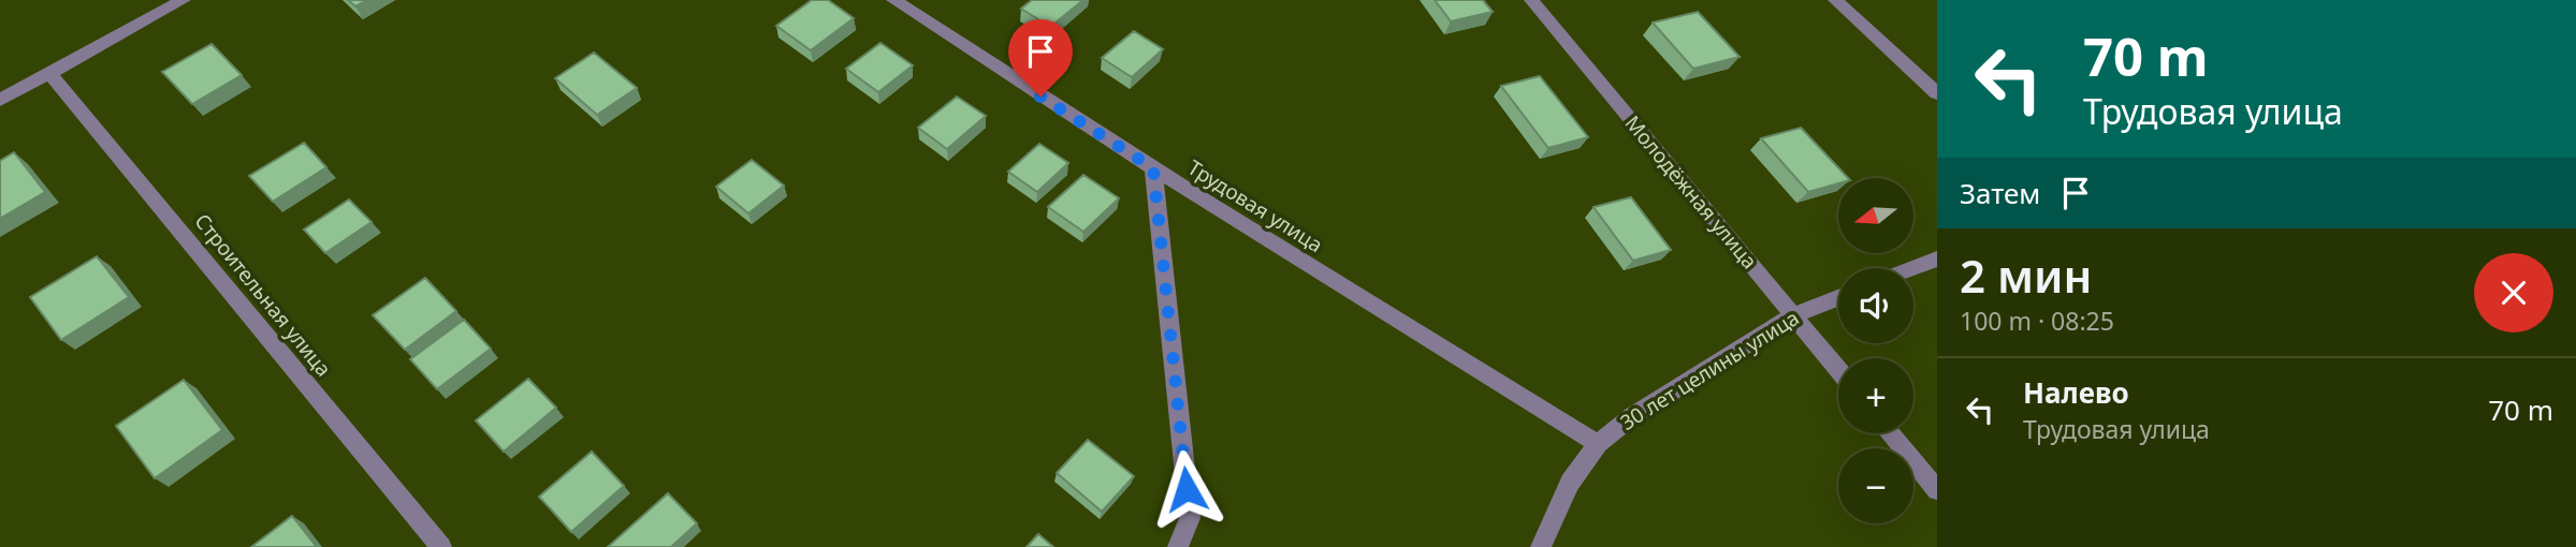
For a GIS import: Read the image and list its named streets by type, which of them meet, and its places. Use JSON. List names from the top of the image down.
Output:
{
  "streets": {
    "street": [
      "Молодёжная улица",
      "Трудовая улица",
      "Строительная улица",
      "30 лет целины улица"
    ]
  },
  "crossings": [
    ["Молодёжная улица", "30 лет целины улица"],
    ["Трудовая улица", "30 лет целины улица"]
  ],
  "north": "left",
  "page": {
    "turn": ["70 m", "Трудовая улица"],
    "then": "Затем",
    "map_buttons": ["+", "−"],
    "heading": ["2 мин", "100 m · 08:25"],
    "list": [
      {
        "name": "Налево",
        "note": "Трудовая улица",
        "value": "70 m"
      }
    ]
  }
}
